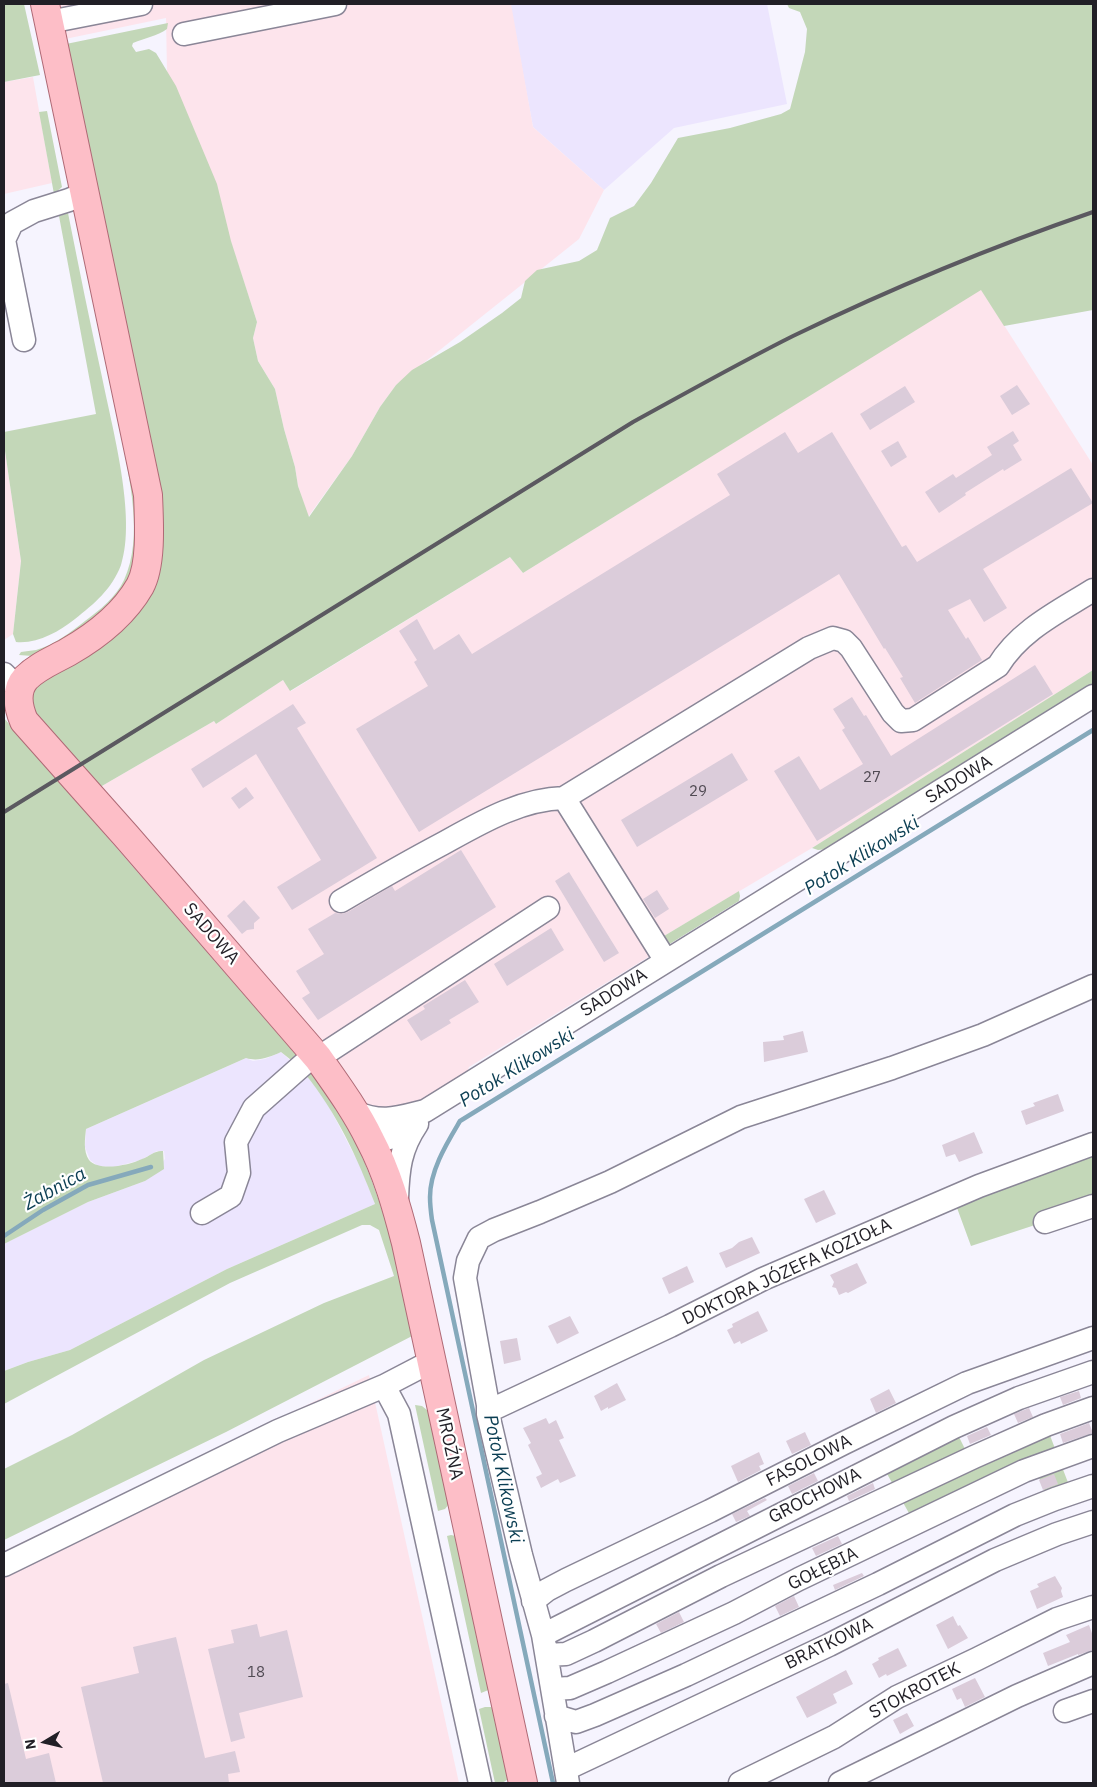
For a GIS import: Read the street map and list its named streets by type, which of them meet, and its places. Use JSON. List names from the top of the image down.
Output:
{
  "streets": {
    "main road": ["SADOWA", "MROŹNA"],
    "street": [
      "DOKTORA JÓZEFA KOZIOŁA",
      "FASOLOWA",
      "GROCHOWA",
      "GOŁĘBIA",
      "BRATKOWA",
      "STOKROTEK"
    ]
  },
  "crossings": [
    ["SADOWA", "MROŹNA"]
  ],
  "water": ["Potok Klikowski", "Żabnica"],
  "house_numbers": ["27", "29", "18"],
  "north": "left"
}
